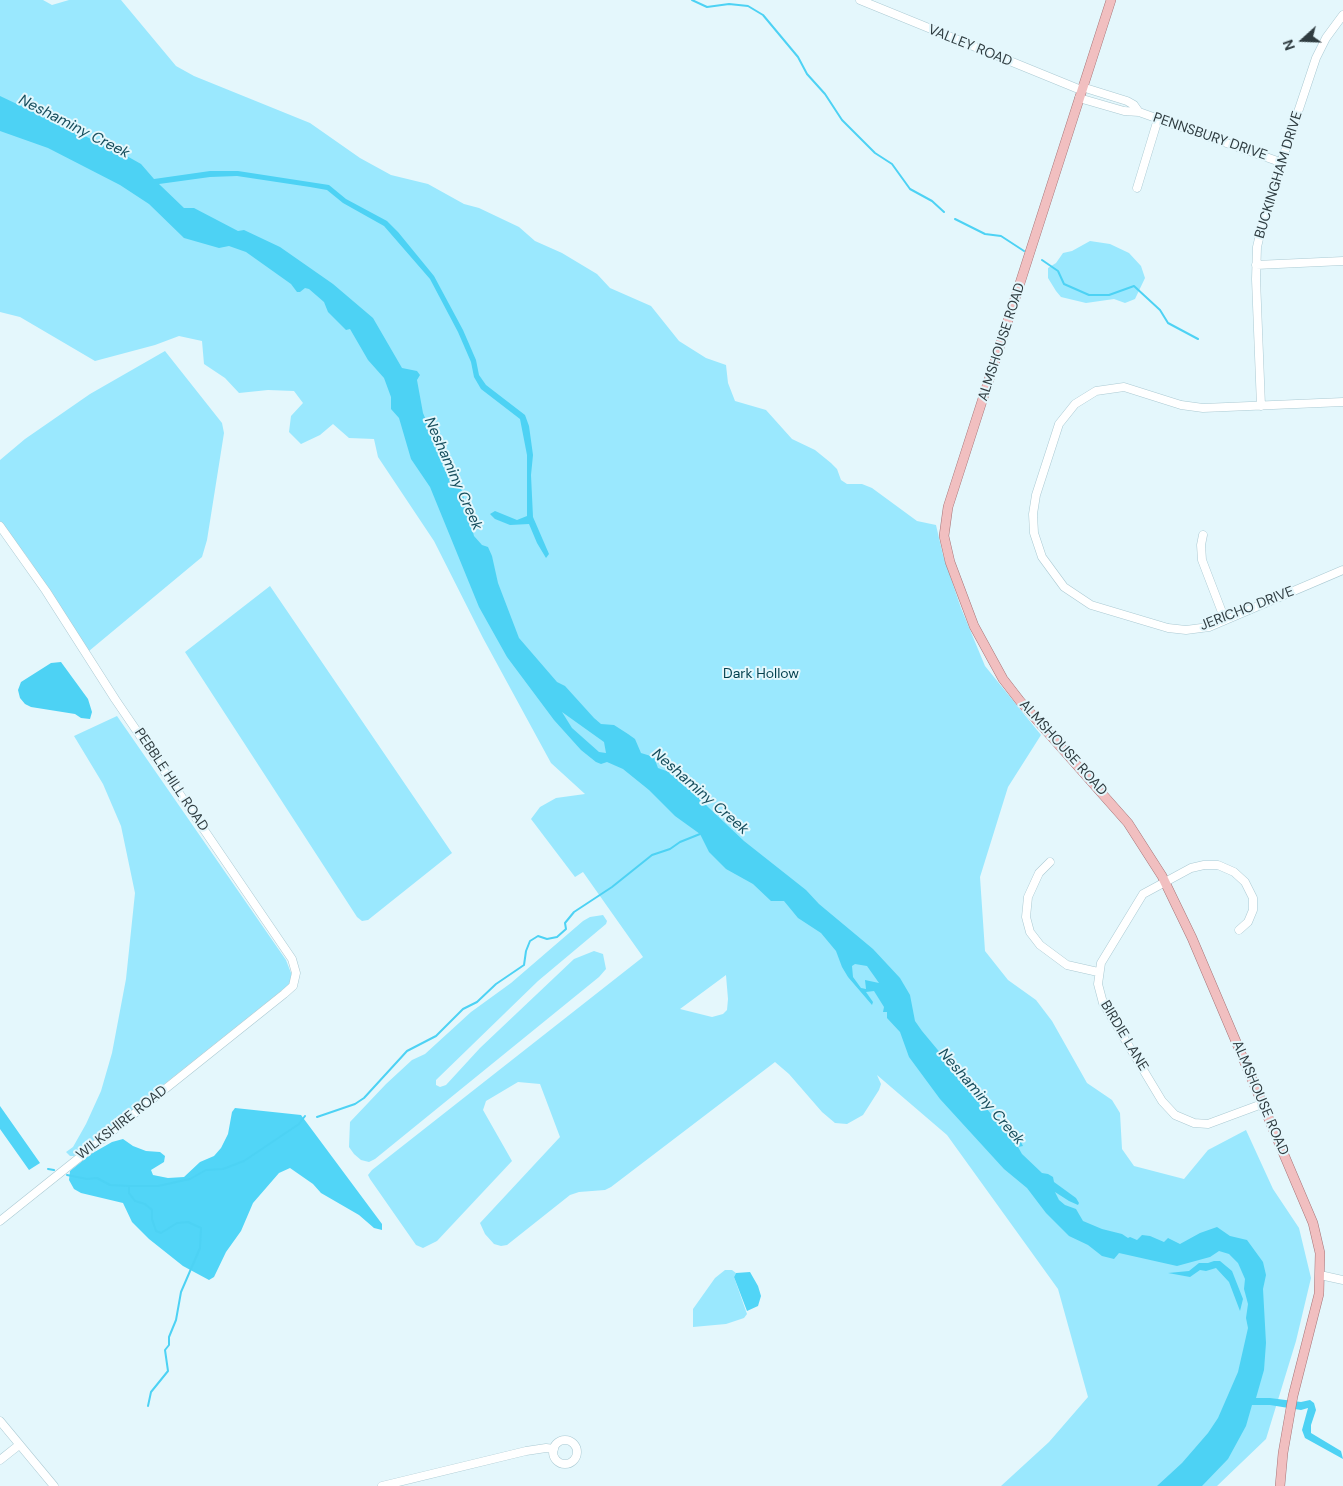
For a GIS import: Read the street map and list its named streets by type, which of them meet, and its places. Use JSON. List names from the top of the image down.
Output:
{
  "streets": {
    "main road": ["ALMSHOUSE ROAD"],
    "street": [
      "VALLEY ROAD",
      "PENNSBURY DRIVE",
      "BUCKINGHAM DRIVE",
      "JERICHO DRIVE",
      "PEBBLE HILL ROAD",
      "BIRDIE LANE",
      "WILKSHIRE ROAD"
    ]
  },
  "crossings": [
    ["VALLEY ROAD", "PENNSBURY DRIVE"],
    ["VALLEY ROAD", "ALMSHOUSE ROAD"],
    ["PENNSBURY DRIVE", "BUCKINGHAM DRIVE"],
    ["PENNSBURY DRIVE", "ALMSHOUSE ROAD"],
    ["BUCKINGHAM DRIVE", "JERICHO DRIVE"],
    ["ALMSHOUSE ROAD", "BIRDIE LANE"],
    ["PEBBLE HILL ROAD", "WILKSHIRE ROAD"]
  ],
  "water": ["Neshaminy Creek"],
  "parks": ["Dark Hollow"],
  "north": "left"
}
